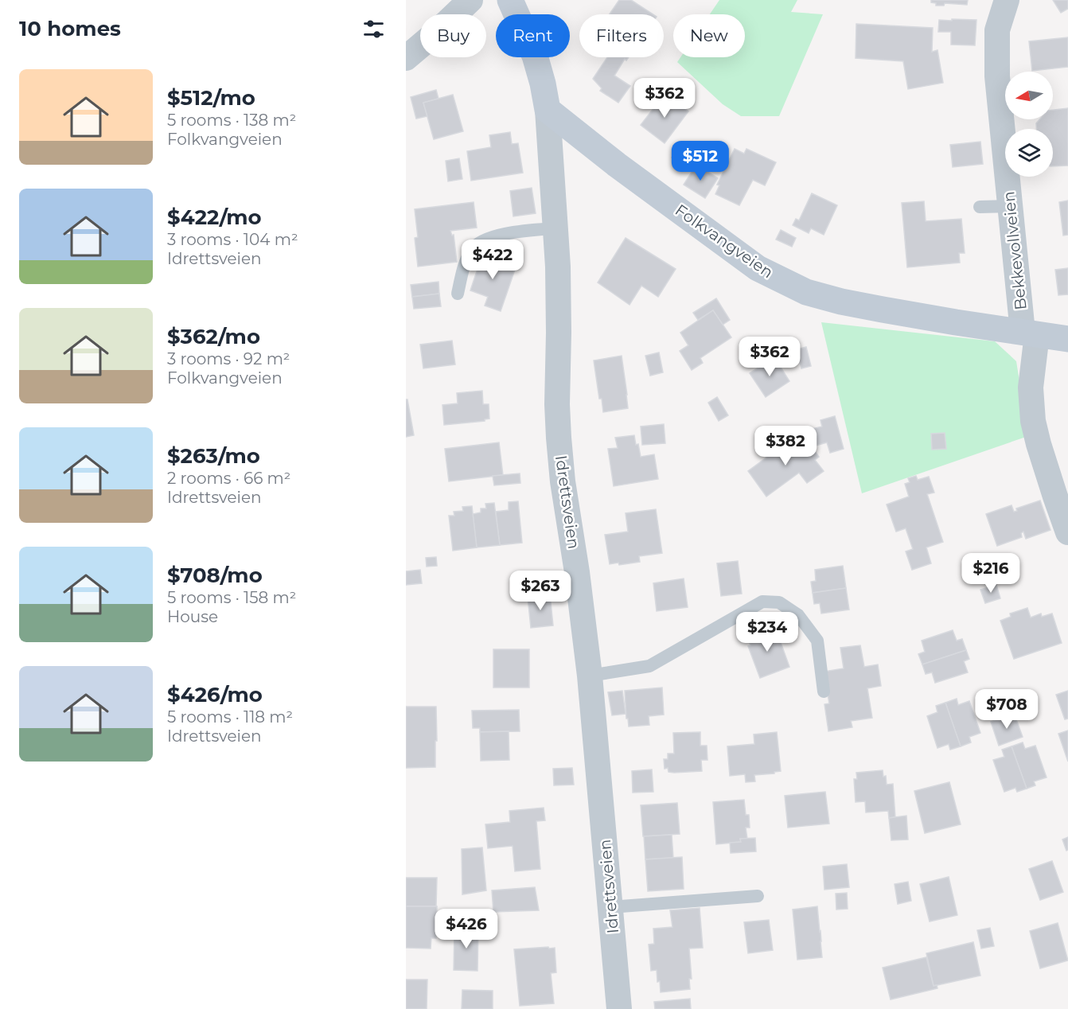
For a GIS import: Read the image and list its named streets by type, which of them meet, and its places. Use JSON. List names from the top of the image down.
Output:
{
  "streets": {
    "street": ["Folkvangveien", "Bekkevollveien", "Idrettsveien"]
  },
  "crossings": [
    ["Folkvangveien", "Bekkevollveien"],
    ["Folkvangveien", "Idrettsveien"]
  ],
  "north": "left",
  "page": {
    "heading": "10 homes",
    "chip": [
      "Buy",
      "Rent",
      "Filters",
      "New"
    ],
    "list": [
      {
        "name": "$512/mo",
        "note": "5 rooms · 138 m² · Folkvangveien"
      },
      {
        "name": "$422/mo",
        "note": "3 rooms · 104 m² · Idrettsveien"
      },
      {
        "name": "$362/mo",
        "note": "3 rooms · 92 m² · Folkvangveien"
      },
      {
        "name": "$263/mo",
        "note": "2 rooms · 66 m² · Idrettsveien"
      },
      {
        "name": "$708/mo",
        "note": "5 rooms · 158 m² · House"
      },
      {
        "name": "$426/mo",
        "note": "5 rooms · 118 m² · Idrettsveien"
      }
    ],
    "price": [
      "$362",
      "$512",
      "$422",
      "$362",
      "$382",
      "$216",
      "$263",
      "$234",
      "$708",
      "$426"
    ]
  }
}
